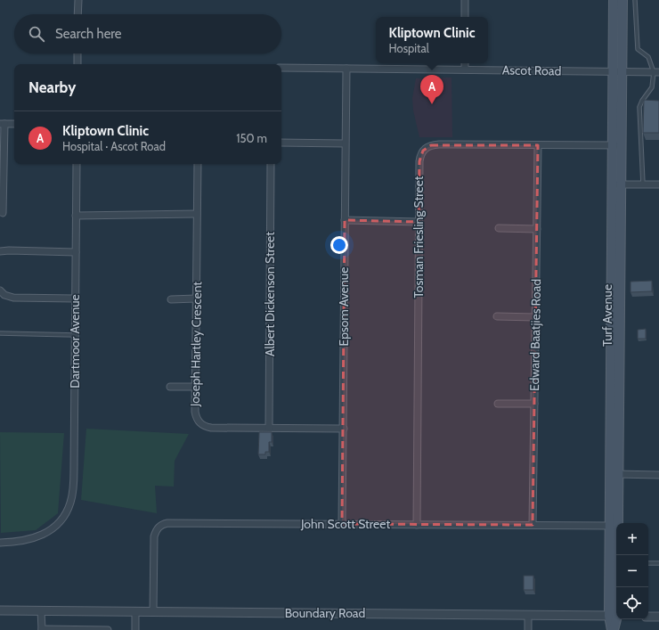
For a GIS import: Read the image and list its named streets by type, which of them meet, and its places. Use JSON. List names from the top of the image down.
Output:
{
  "streets": {
    "main road": ["Turf Avenue"],
    "street": [
      "Ascot Road",
      "Tosman Friesling Street",
      "Albert Dickenson Street",
      "Epsom Avenue",
      "Edward Baatjies Road",
      "Dartmoor Avenue",
      "Joseph Hartley Crescent",
      "John Scott Street",
      "Boundary Road"
    ]
  },
  "crossings": [
    ["Ascot Road", "Epsom Avenue"],
    ["Ascot Road", "Turf Avenue"],
    ["Tosman Friesling Street", "Turf Avenue"],
    ["Tosman Friesling Street", "Edward Baatjies Road"],
    ["Tosman Friesling Street", "John Scott Street"],
    ["Albert Dickenson Street", "Joseph Hartley Crescent"],
    ["Epsom Avenue", "Joseph Hartley Crescent"],
    ["Epsom Avenue", "John Scott Street"],
    ["Turf Avenue", "John Scott Street"],
    ["Turf Avenue", "Boundary Road"],
    ["Edward Baatjies Road", "John Scott Street"],
    ["John Scott Street", "Boundary Road"]
  ],
  "page": {
    "search": "Search here",
    "popup": ["Kliptown Clinic", "Hospital"],
    "heading": "Nearby",
    "pins": "A",
    "list": [
      {
        "mark": "A",
        "name": "Kliptown Clinic",
        "note": "Hospital · Ascot Road",
        "value": "150 m"
      }
    ],
    "map_buttons": ["+", "−"]
  }
}
